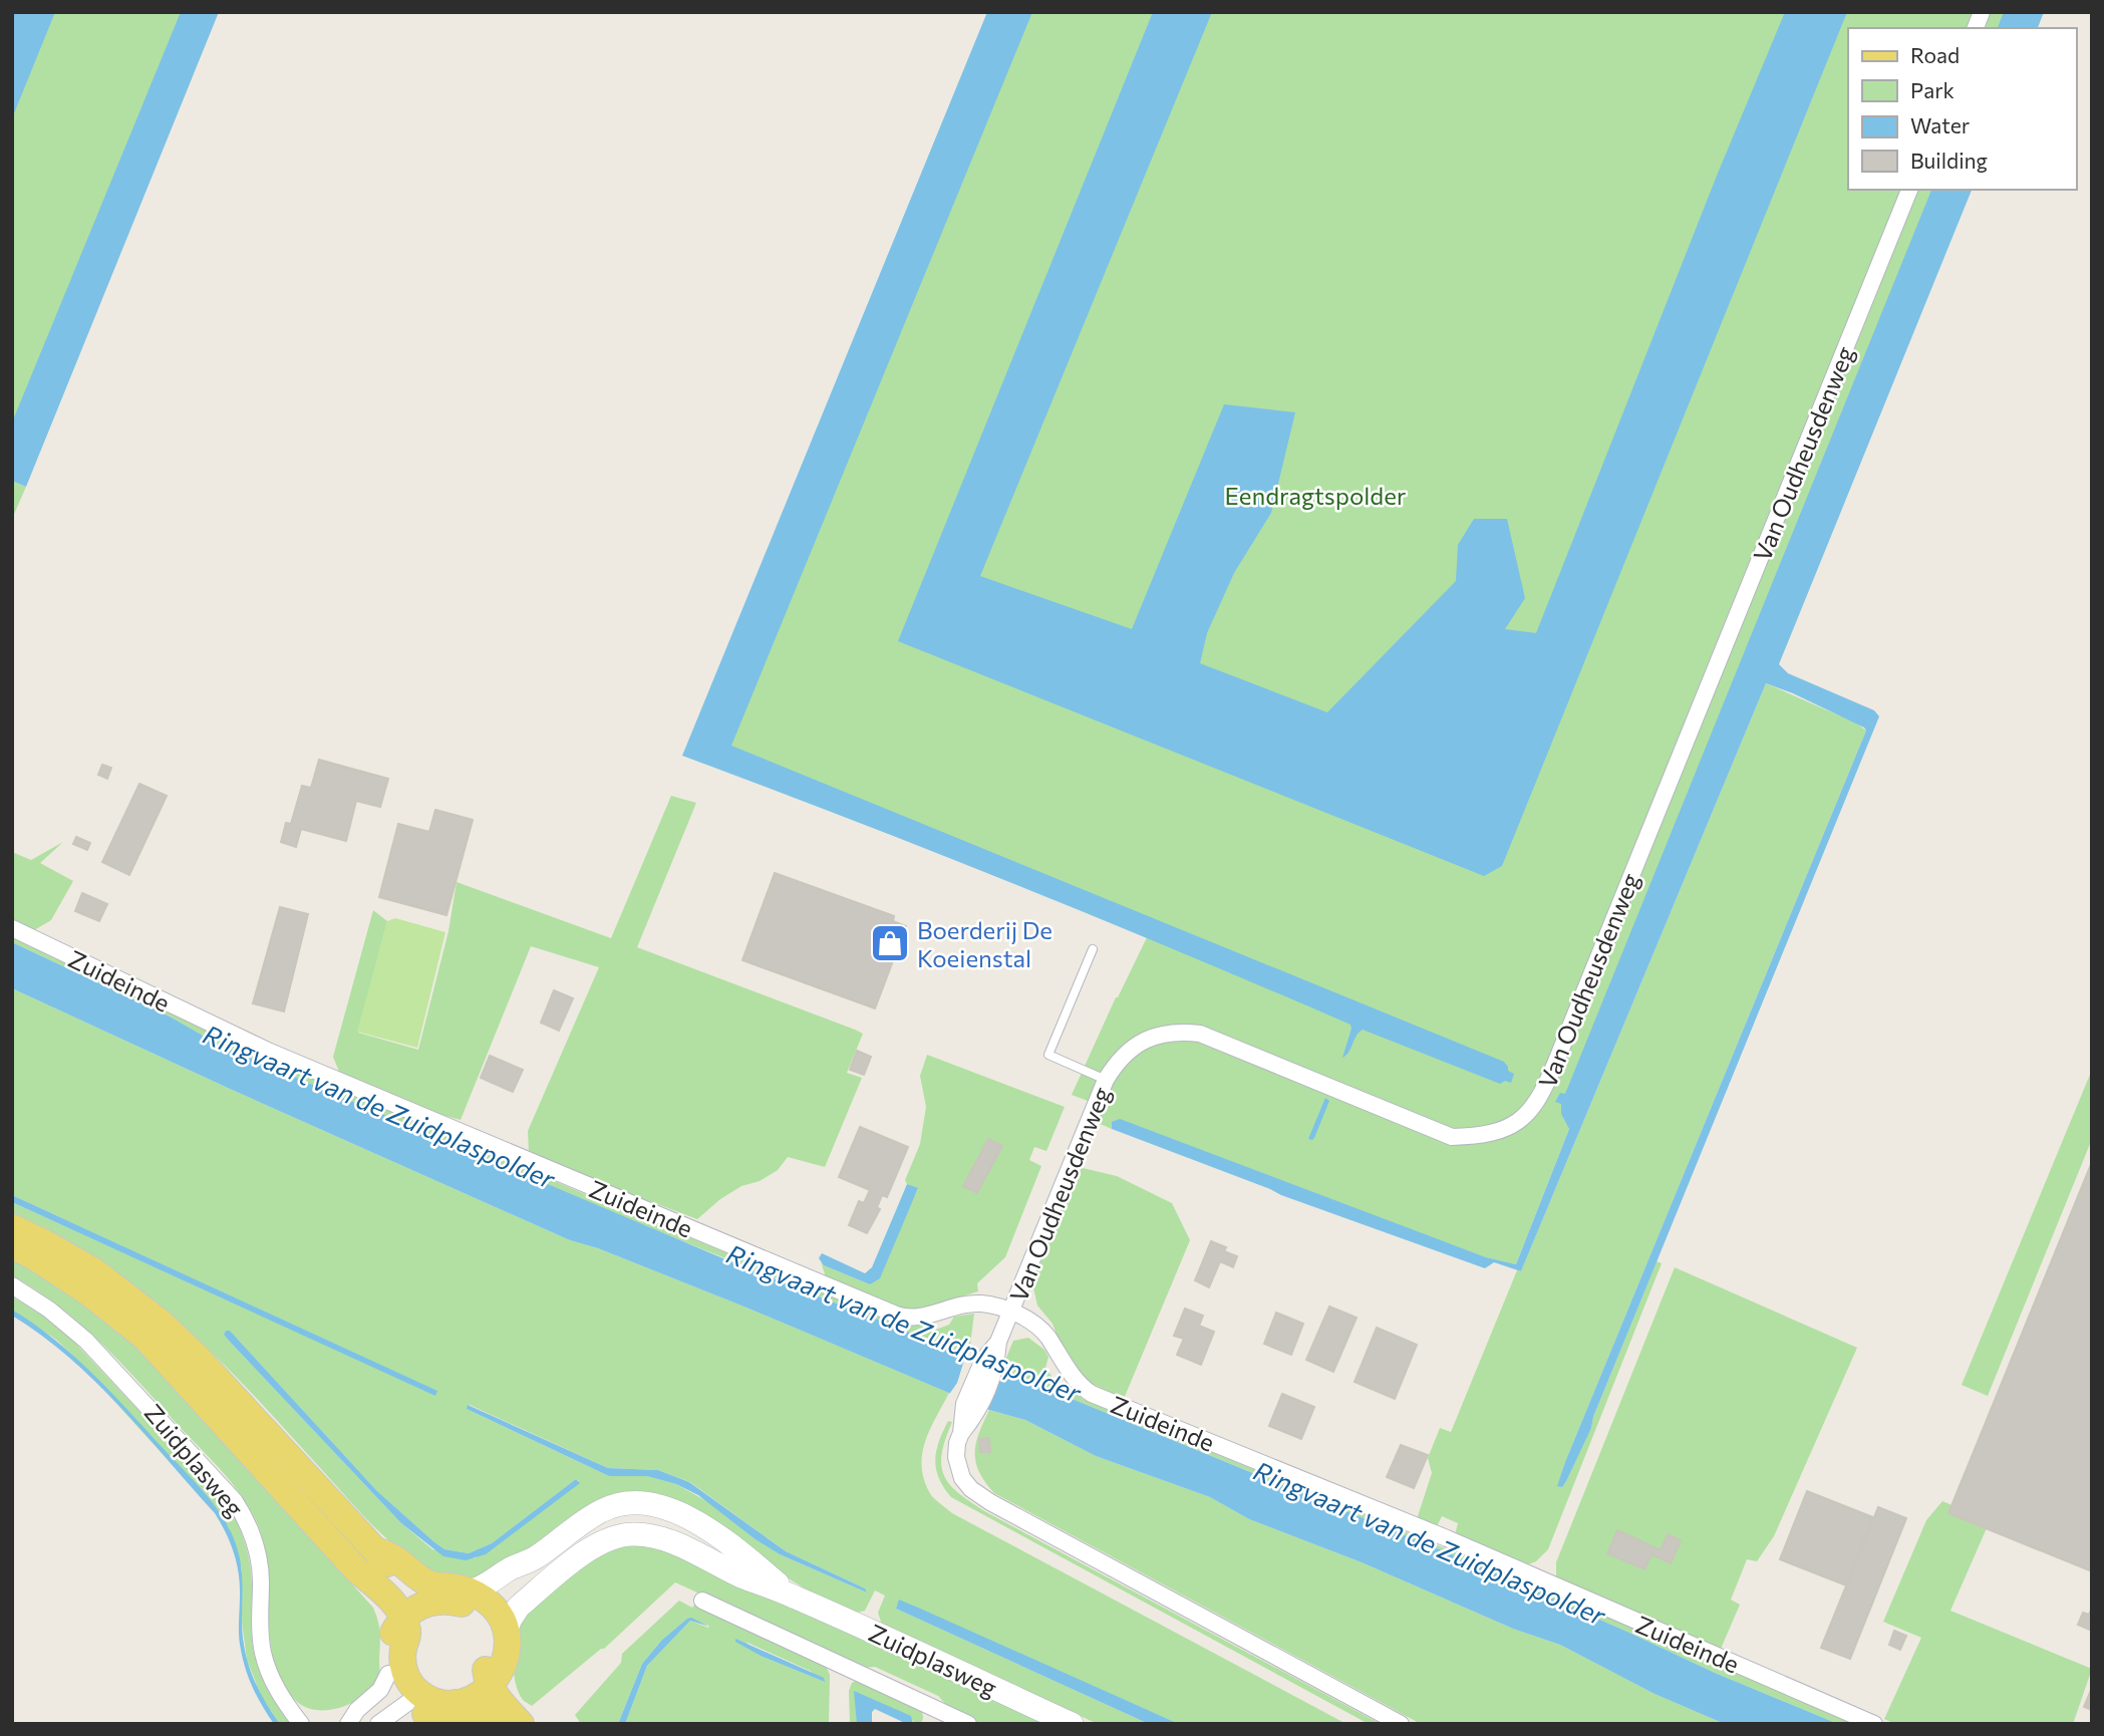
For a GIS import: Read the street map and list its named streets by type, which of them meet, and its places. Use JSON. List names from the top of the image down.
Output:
{
  "streets": {
    "main road": ["Zuidplasweg"],
    "street": ["Van Oudheusdenweg", "Zuideinde"]
  },
  "crossings": [
    ["Van Oudheusdenweg", "Zuideinde"]
  ],
  "water": ["Ringvaart van de Zuidplaspolder"],
  "parks": ["Eendragtspolder"],
  "places": {
    "shop": ["Boerderij De Koeienstal"]
  },
  "legend": [
    "Road",
    "Park",
    "Water",
    "Building"
  ]
}
